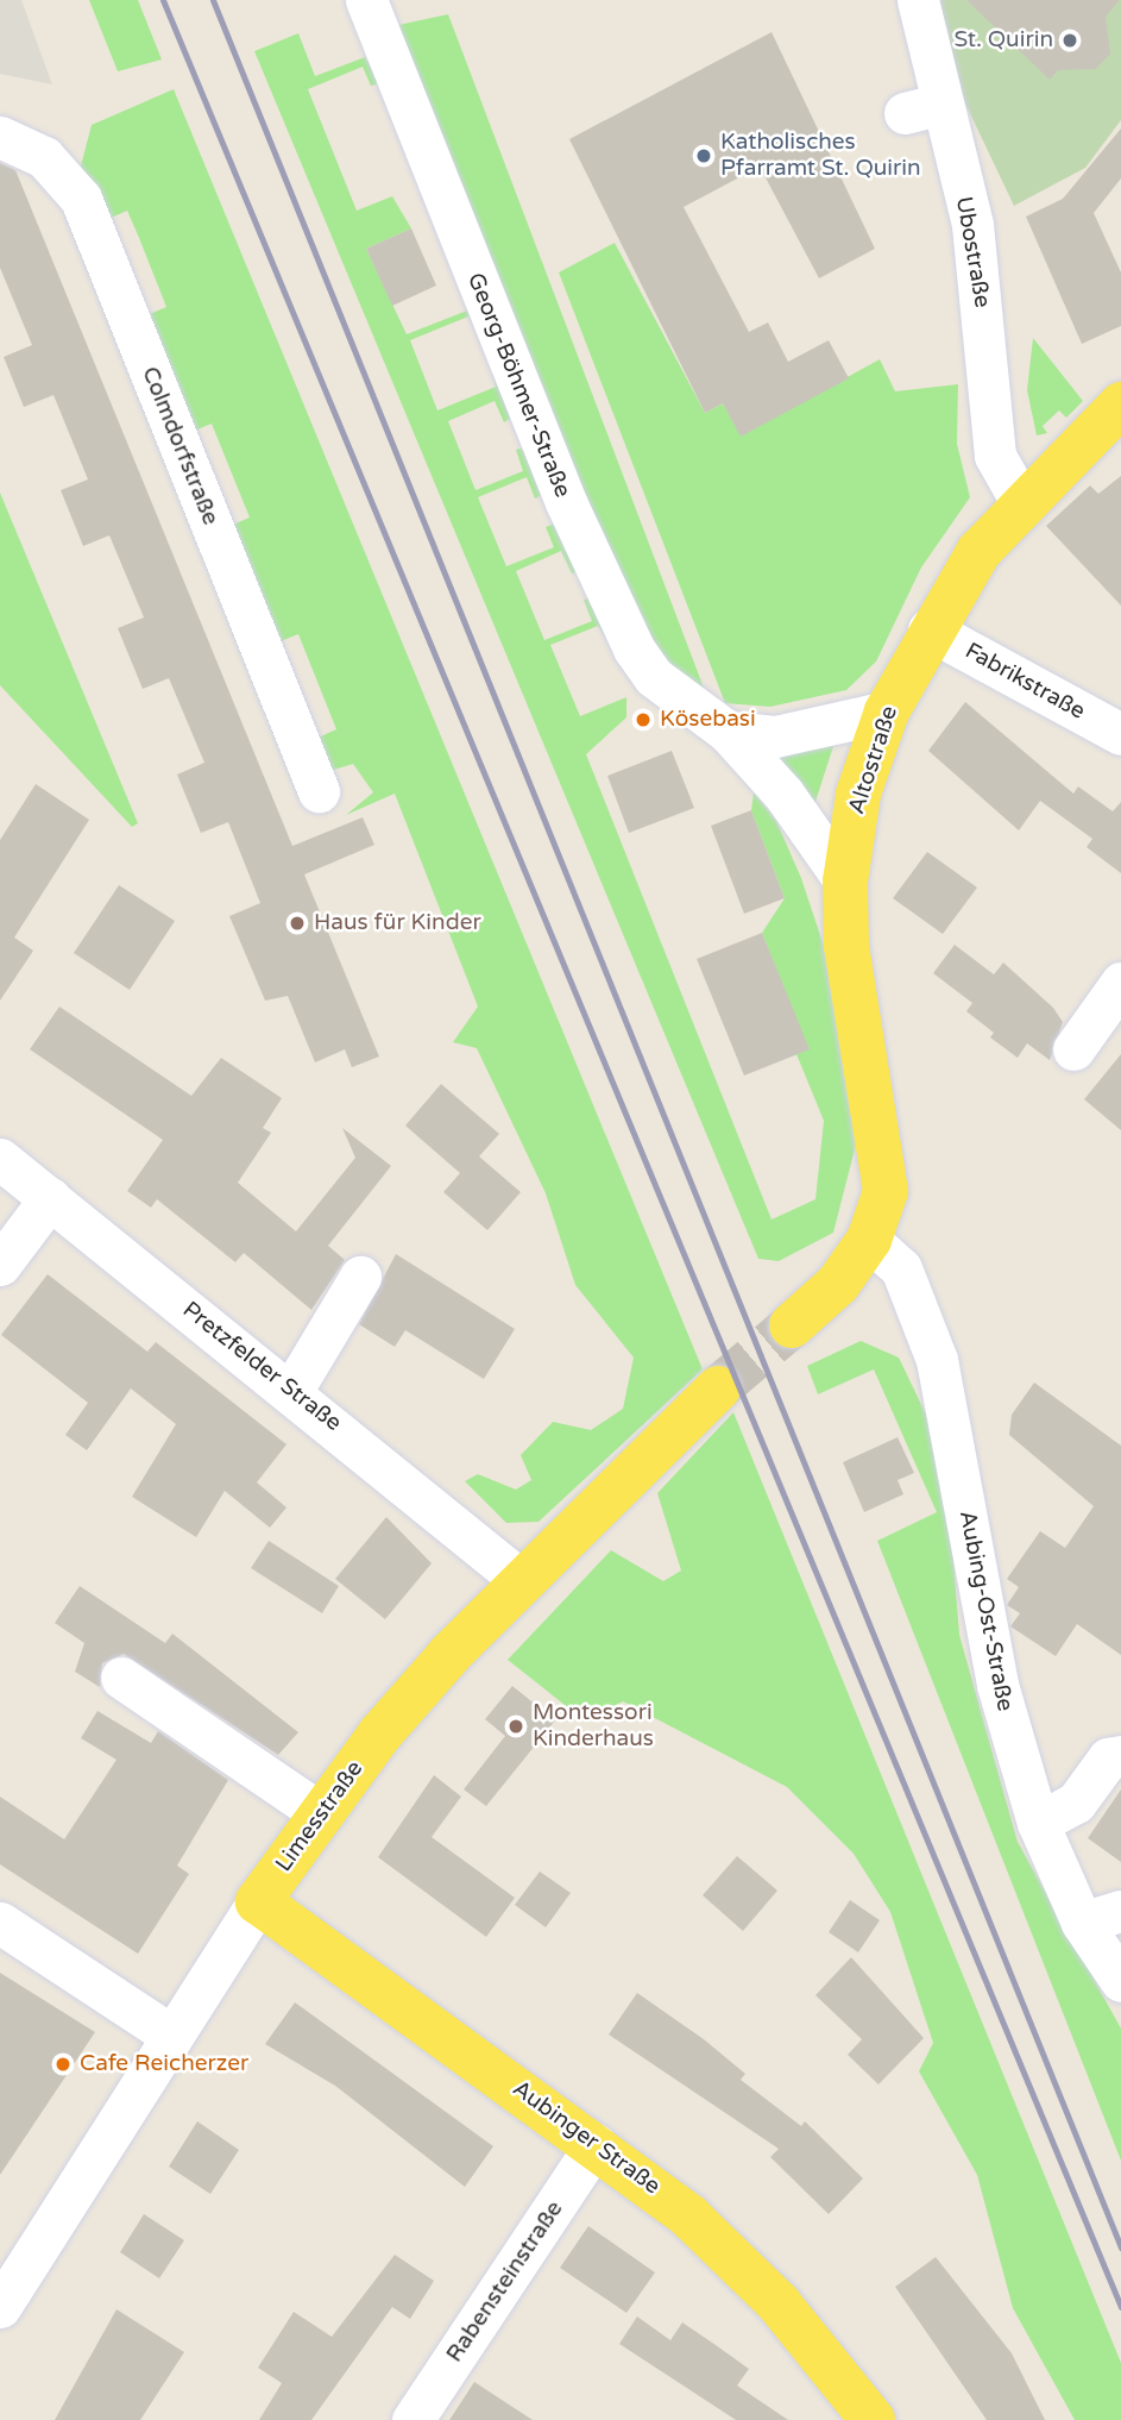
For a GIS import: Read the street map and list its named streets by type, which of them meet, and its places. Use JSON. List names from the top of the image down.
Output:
{
  "streets": {
    "main road": ["Altostraße", "Limesstraße", "Aubinger Straße"],
    "street": [
      "Ubostraße",
      "Georg-Böhmer-Straße",
      "Colmdorfstraße",
      "Fabrikstraße",
      "Pretzfelder Straße",
      "Aubing-Ost-Straße",
      "Rabensteinstraße"
    ]
  },
  "crossings": [
    ["Ubostraße", "Altostraße"],
    ["Georg-Böhmer-Straße", "Altostraße"],
    ["Fabrikstraße", "Altostraße"],
    ["Altostraße", "Aubing-Ost-Straße"],
    ["Pretzfelder Straße", "Limesstraße"],
    ["Limesstraße", "Aubinger Straße"],
    ["Aubinger Straße", "Rabensteinstraße"]
  ],
  "places": [
    "St. Quirin",
    "Katholisches Pfarramt St. Quirin",
    "Kösebasi",
    "Haus für Kinder",
    "Montessori Kinderhaus",
    "Cafe Reicherzer"
  ]
}
